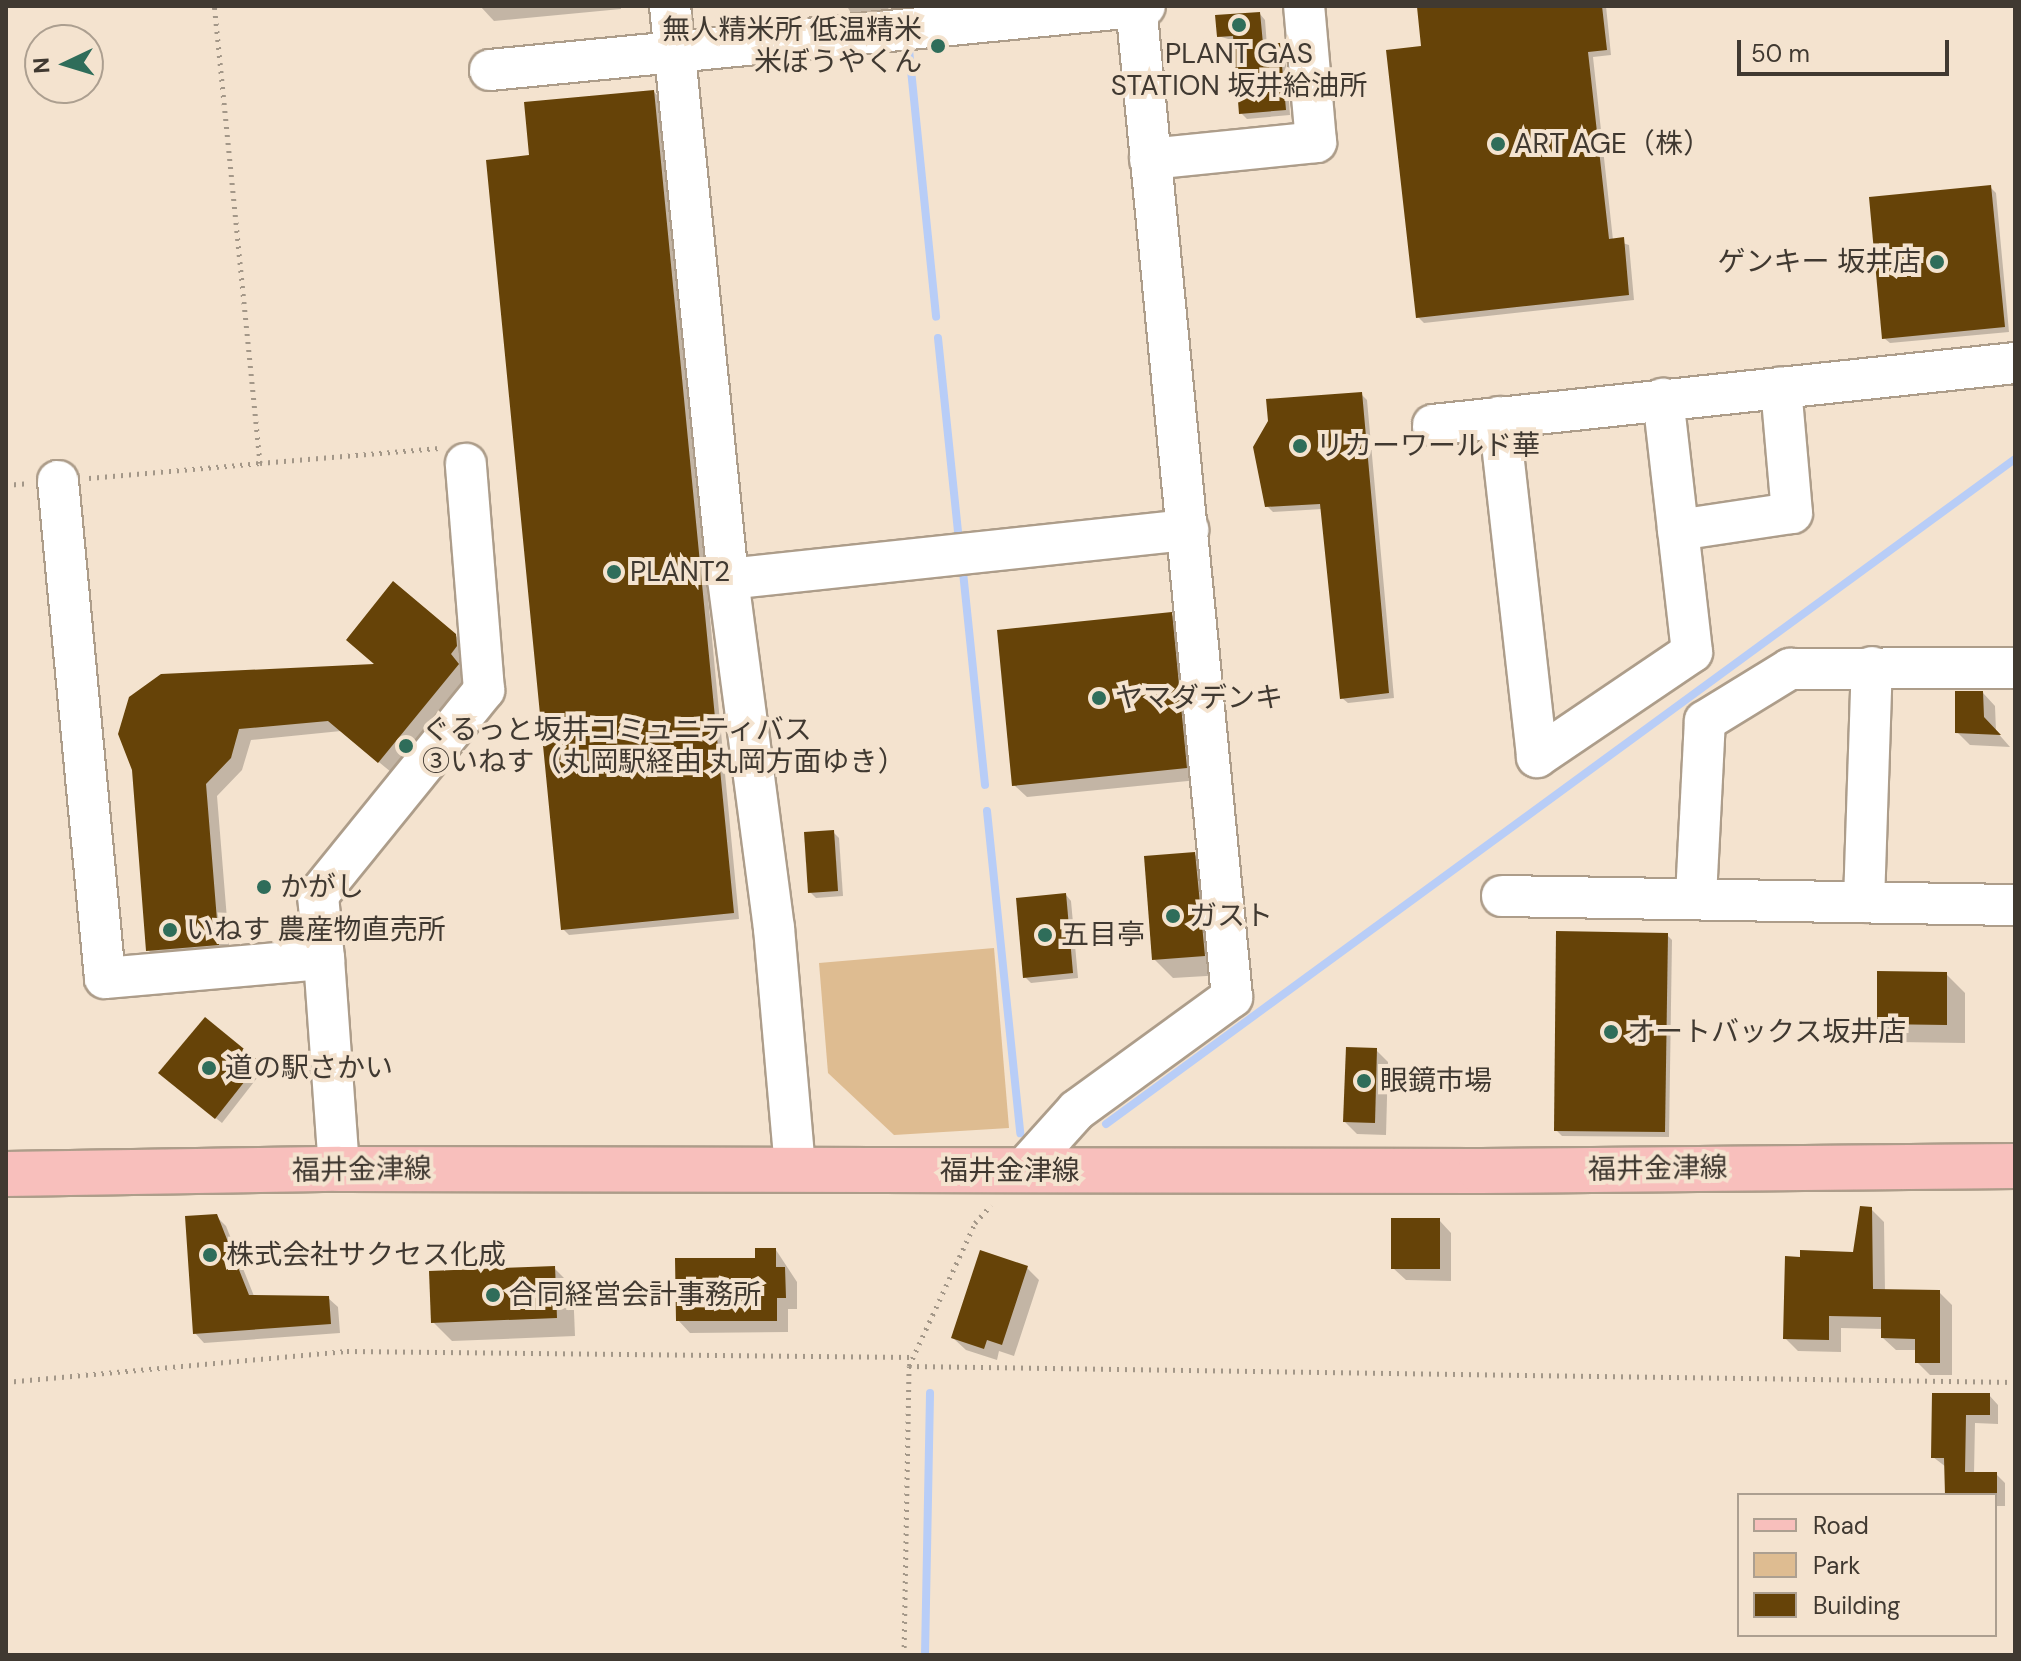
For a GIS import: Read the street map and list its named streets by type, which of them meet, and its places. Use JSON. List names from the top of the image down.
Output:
{
  "streets": {
    "main road": ["福井金津線"]
  },
  "places": [
    "PLANT GAS STATION 坂井給油所",
    "無人精米所 低温精米 米ぼうやくん",
    "ART AGE（株）",
    "ゲンキー 坂井店",
    "リカーワールド華",
    "PLANT2",
    "ヤマダデンキ",
    "ぐるっと坂井コミュニティバス ③いねす（丸岡駅経由 丸岡方面ゆき）",
    "かがし",
    "ガスト",
    "いねす 農産物直売所",
    "五目亭",
    "オートバックス坂井店",
    "道の駅さかい",
    "眼鏡市場",
    "株式会社サクセス化成",
    "合同経営会計事務所"
  ],
  "legend": ["Road", "Park", "Building"],
  "scale_bar": "50 m",
  "north": "left"
}
